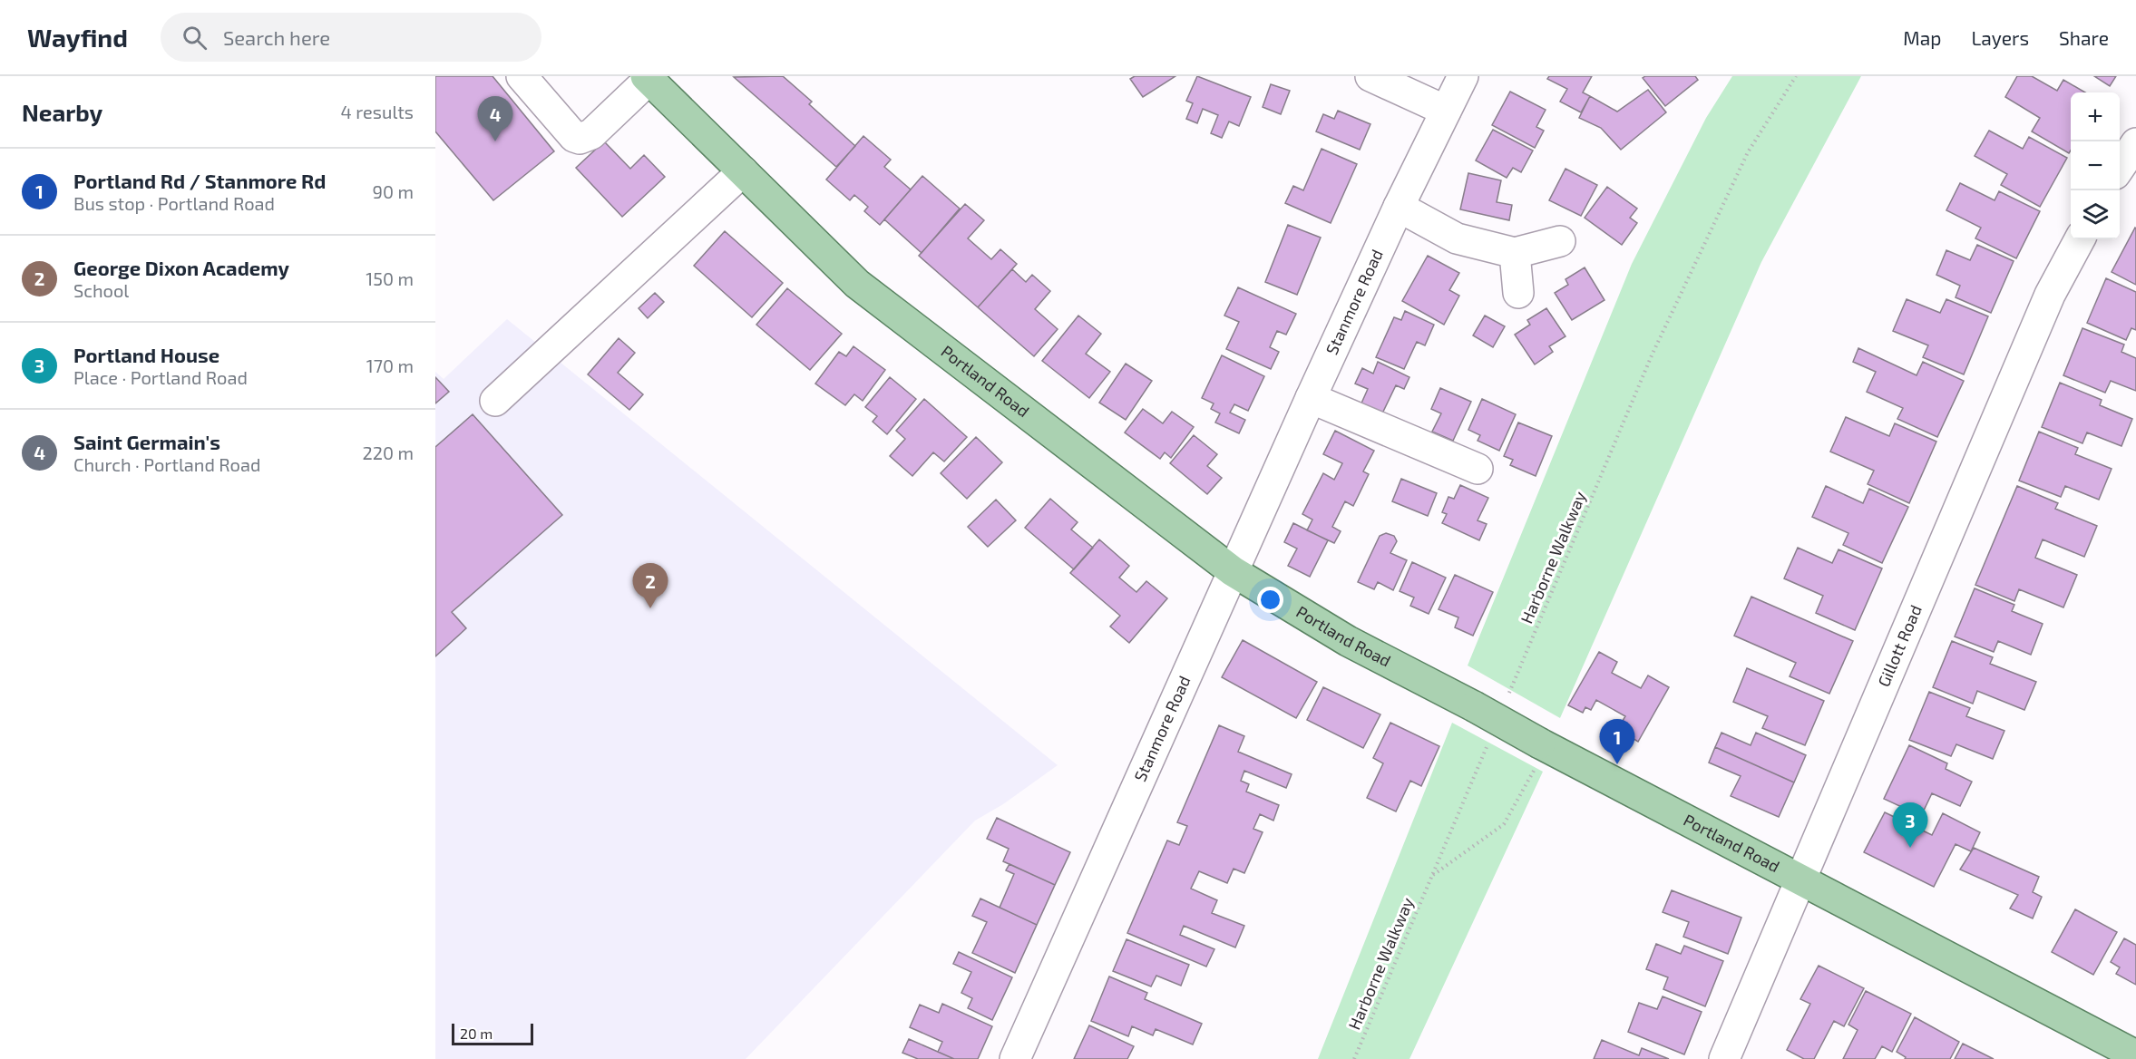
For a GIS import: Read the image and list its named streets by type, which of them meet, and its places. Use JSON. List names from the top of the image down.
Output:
{
  "streets": {
    "main road": ["Portland Road"],
    "street": ["Stanmore Road", "Gillott Road"],
    "path": ["Harborne Walkway"]
  },
  "crossings": [
    ["Stanmore Road", "Portland Road"],
    ["Portland Road", "Gillott Road"]
  ],
  "scale_bar": "20 m",
  "page": {
    "header": "Wayfind",
    "search": "Search here",
    "nav": ["Map", "Layers", "Share"],
    "heading": ["Nearby", "4 results"],
    "map_buttons": ["+", "−"],
    "pins": [
      "4",
      "2",
      "1",
      "3"
    ],
    "list": [
      {
        "mark": "1",
        "name": "Portland Rd / Stanmore Rd",
        "note": "Bus stop · Portland Road",
        "value": "90 m"
      },
      {
        "mark": "2",
        "name": "George Dixon Academy",
        "note": "School",
        "value": "150 m"
      },
      {
        "mark": "3",
        "name": "Portland House",
        "note": "Place · Portland Road",
        "value": "170 m"
      },
      {
        "mark": "4",
        "name": "Saint Germain's",
        "note": "Church · Portland Road",
        "value": "220 m"
      }
    ],
    "scale": "20 m"
  }
}
